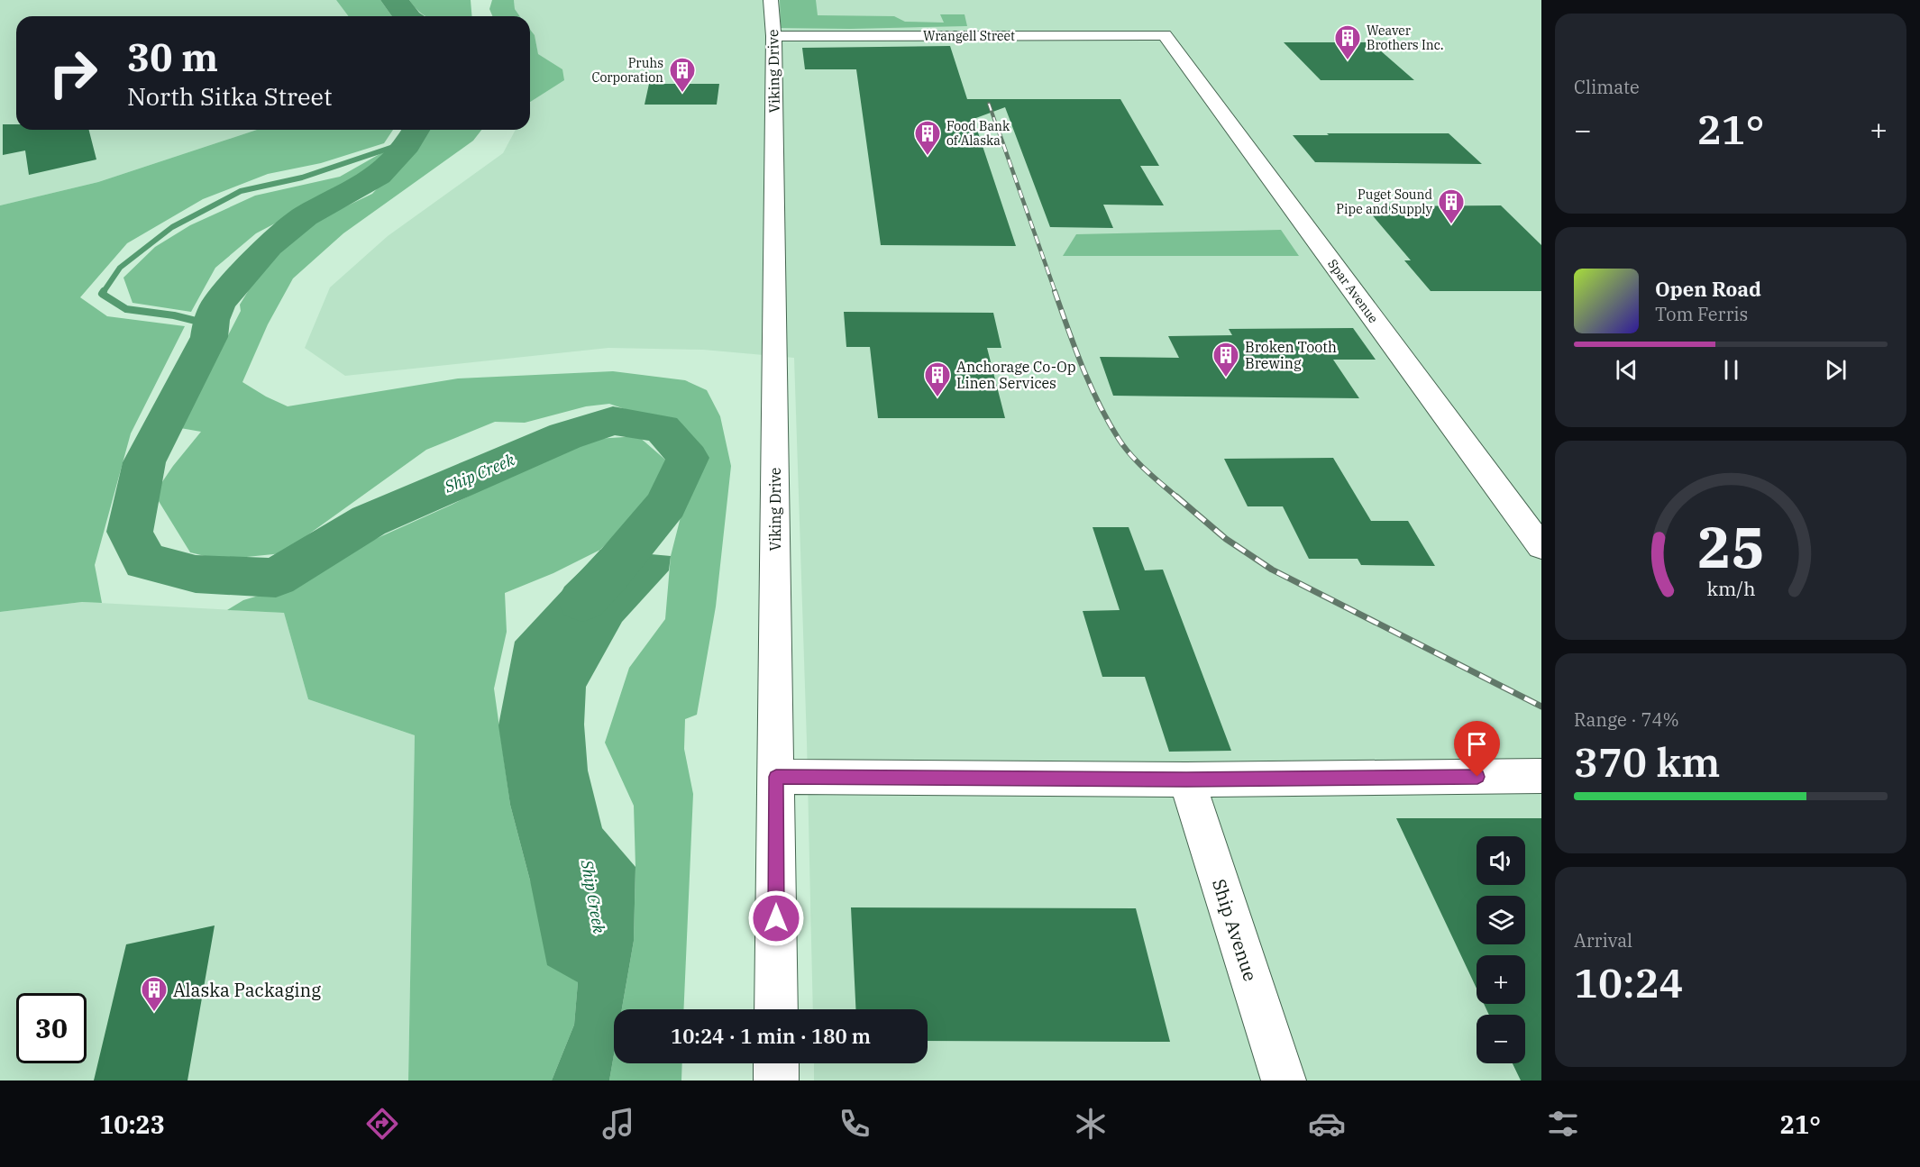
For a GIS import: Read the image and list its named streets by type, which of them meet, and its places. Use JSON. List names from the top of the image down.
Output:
{
  "streets": {
    "street": [
      "Wrangell Street",
      "Viking Drive",
      "Spar Avenue",
      "Ship Avenue"
    ]
  },
  "crossings": [
    ["Wrangell Street", "Viking Drive"],
    ["Wrangell Street", "Spar Avenue"]
  ],
  "water": ["Ship Creek"],
  "places": {
    "building": [
      "Weaver Brothers Inc.",
      "Pruhs Corporation",
      "Food Bank of Alaska",
      "Puget Sound Pipe and Supply",
      "Broken Tooth Brewing",
      "Anchorage Co-Op Linen Services",
      "Alaska Packaging"
    ]
  },
  "page": {
    "tile": [
      "Climate",
      ["Range · 74%", "370 km"],
      ["Arrival", "10:24"]
    ],
    "turn": ["30 m", "North Sitka Street"],
    "heat": ["−", "21°", "+"],
    "song": ["Open Road", "Tom Ferris"],
    "map_buttons": ["+", "−"],
    "limit": "30",
    "trip": "10:24 · 1 min · 180 m",
    "tabs": ["10:23", "21°"],
    "gauge": ["25", "km/h"]
  }
}
